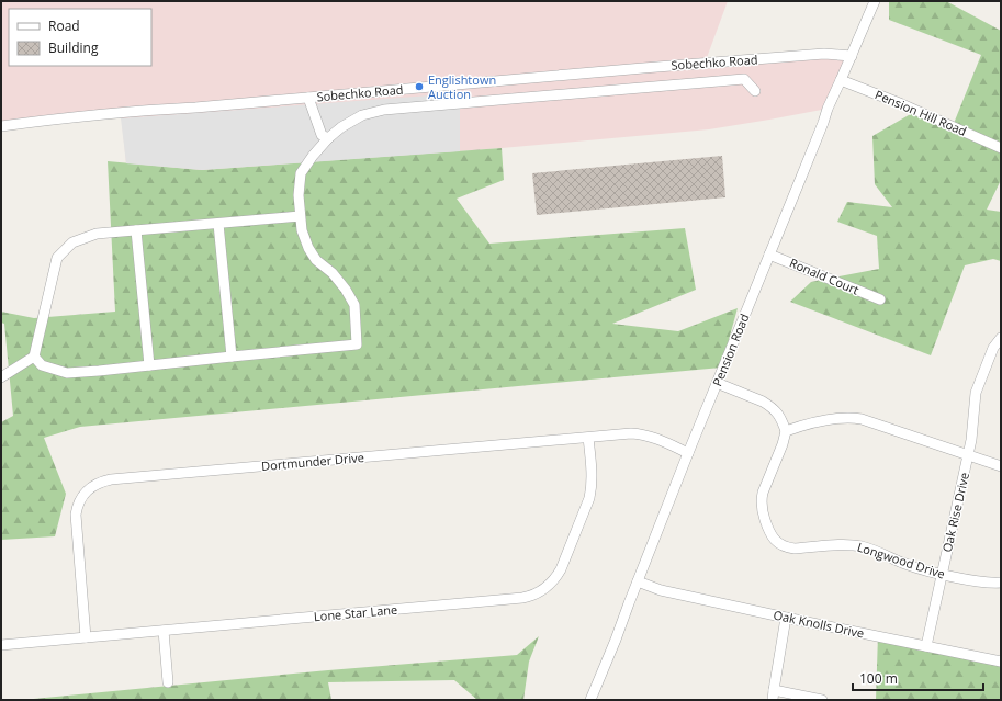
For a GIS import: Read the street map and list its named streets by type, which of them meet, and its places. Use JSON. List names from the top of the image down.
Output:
{
  "streets": {
    "street": [
      "Sobechko Road",
      "Pension Hill Road",
      "Ronald Court",
      "Pension Road",
      "Dortmunder Drive",
      "Oak Rise Drive",
      "Longwood Drive",
      "Lone Star Lane",
      "Oak Knolls Drive"
    ]
  },
  "crossings": [
    ["Sobechko Road", "Pension Road"],
    ["Pension Hill Road", "Pension Road"],
    ["Ronald Court", "Pension Road"],
    ["Pension Road", "Dortmunder Drive"],
    ["Pension Road", "Oak Knolls Drive"],
    ["Dortmunder Drive", "Lone Star Lane"],
    ["Oak Rise Drive", "Longwood Drive"],
    ["Oak Rise Drive", "Oak Knolls Drive"]
  ],
  "places": ["Englishtown Auction"],
  "legend": ["Road", "Building"],
  "scale_bar": "100 m"
}
